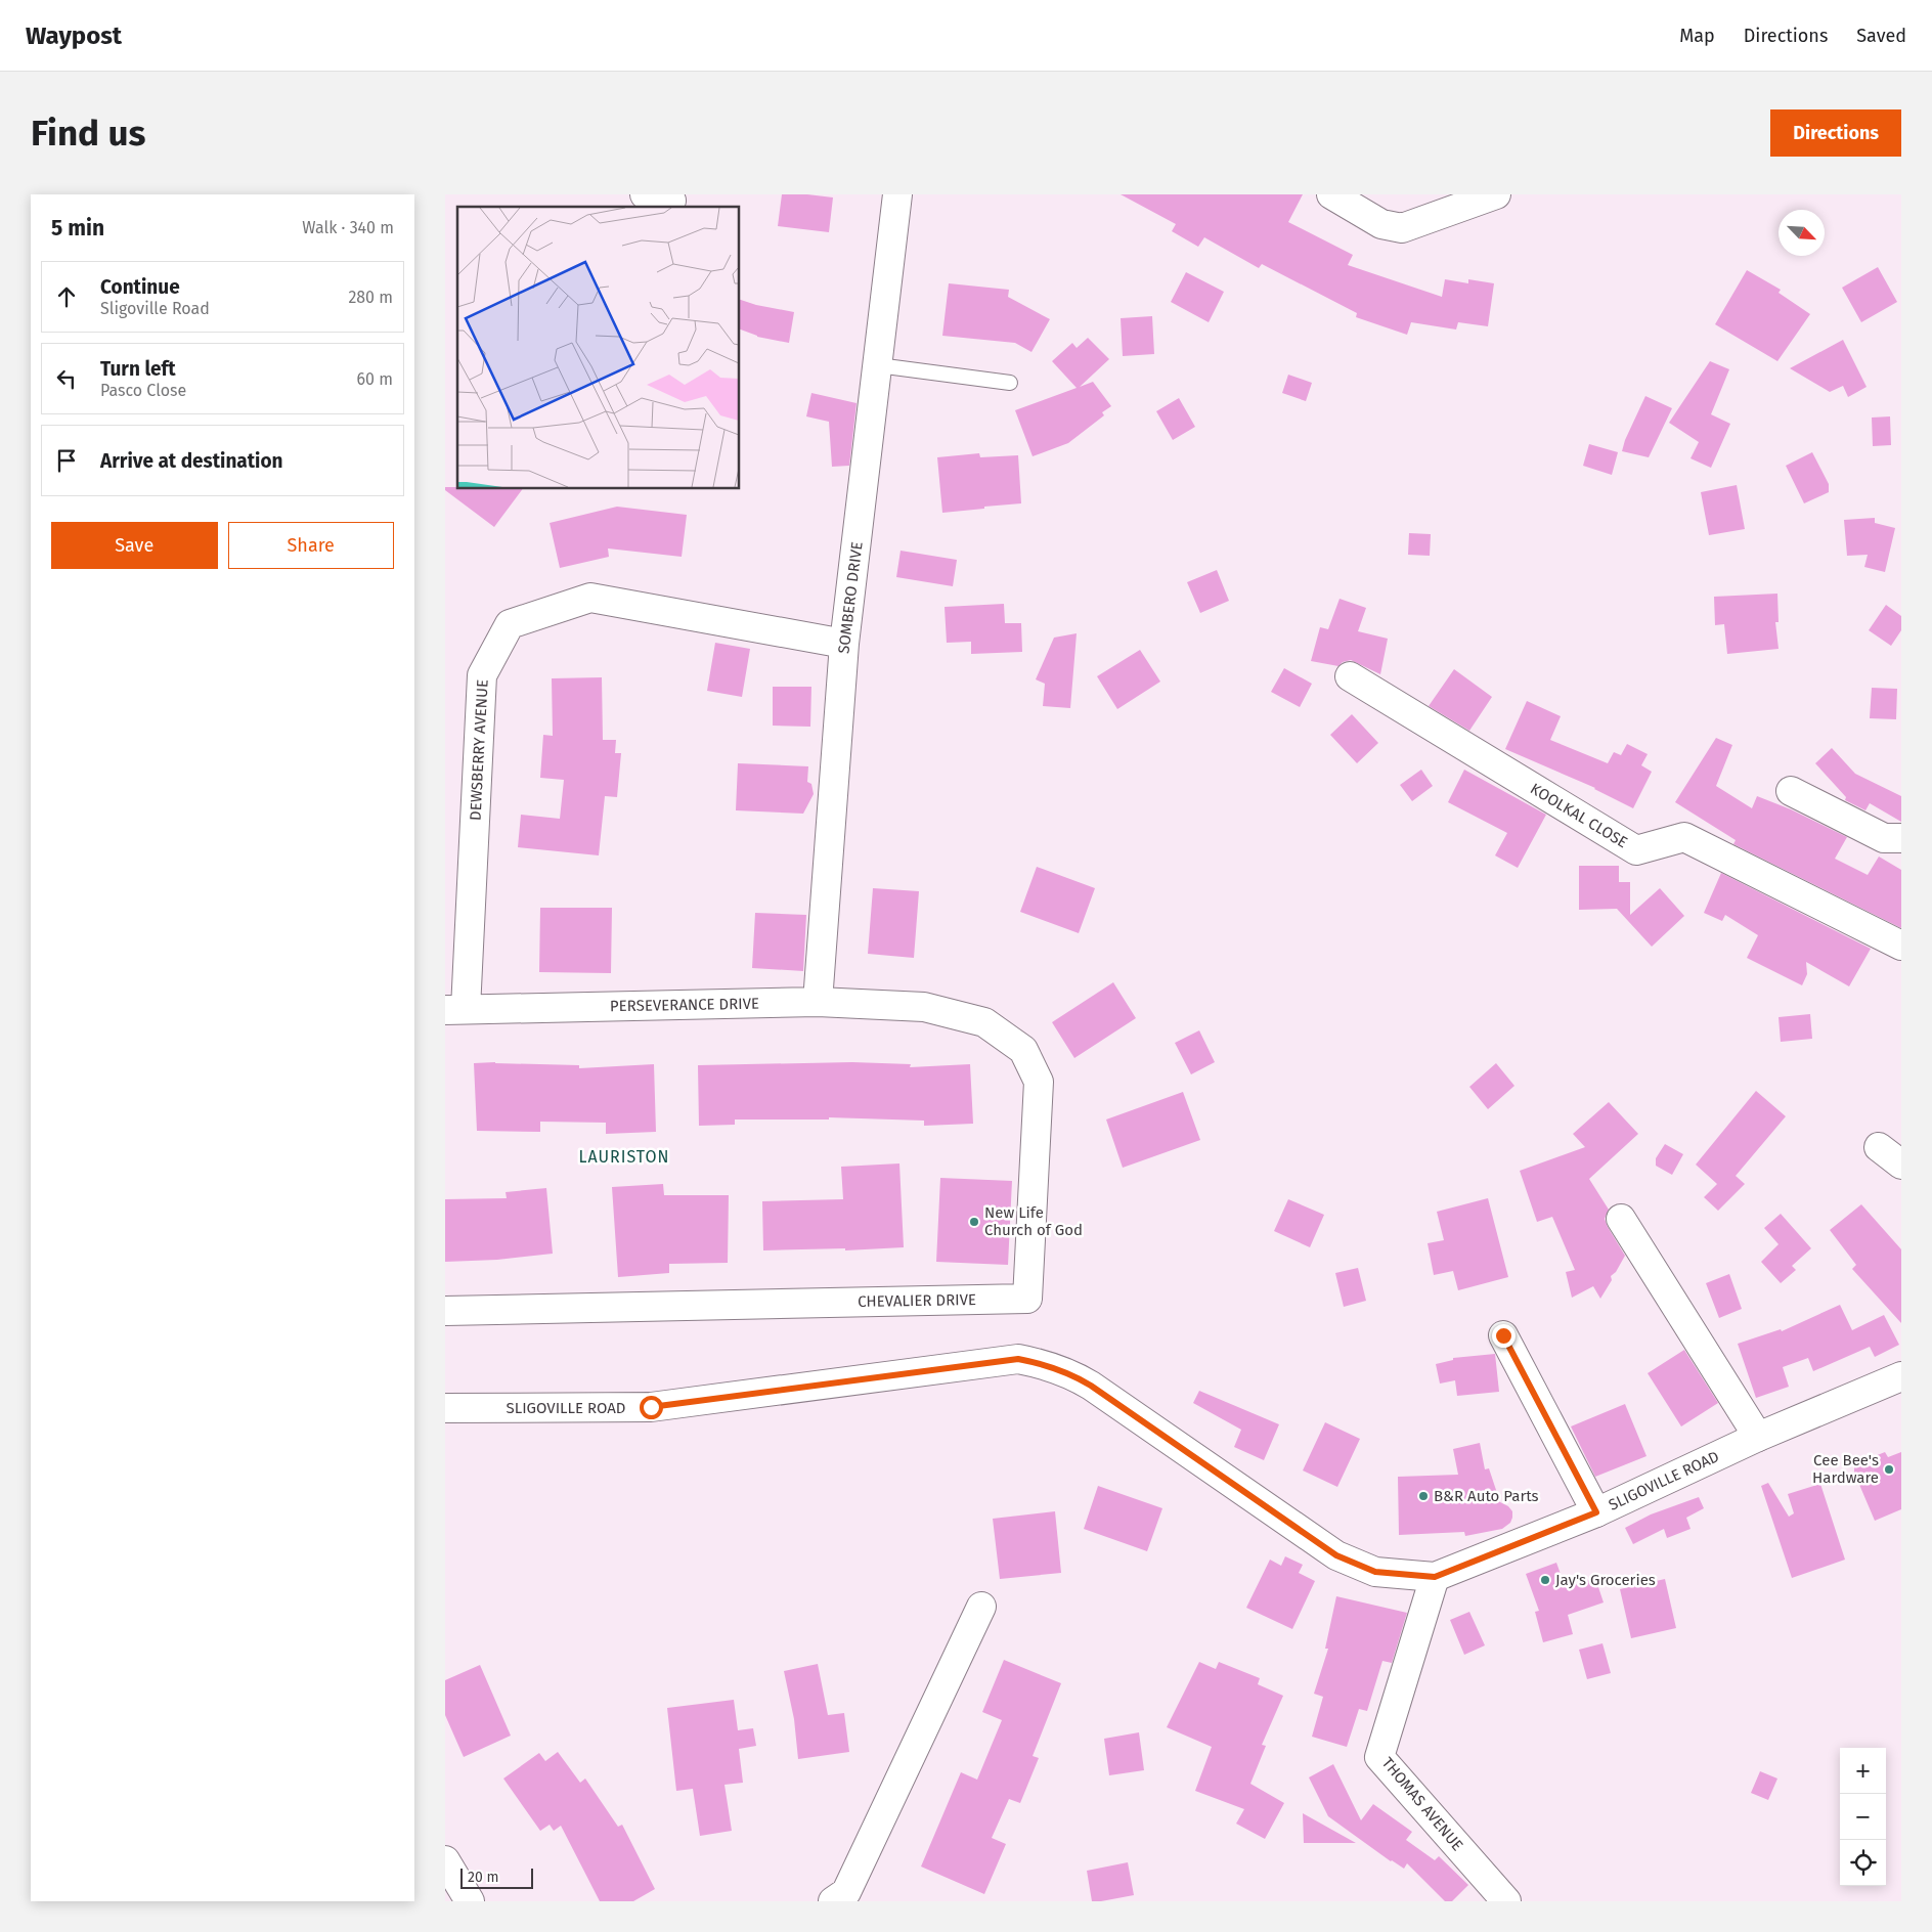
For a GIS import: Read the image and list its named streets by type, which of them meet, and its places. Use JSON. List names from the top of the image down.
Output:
{
  "streets": {
    "street": [
      "SOMBERO DRIVE",
      "DEWSBERRY AVENUE",
      "KOOLKAL CLOSE",
      "PERSEVERANCE DRIVE",
      "CHEVALIER DRIVE",
      "SLIGOVILLE ROAD",
      "THOMAS AVENUE"
    ]
  },
  "crossings": [
    ["SOMBERO DRIVE", "DEWSBERRY AVENUE"],
    ["SOMBERO DRIVE", "PERSEVERANCE DRIVE"],
    ["DEWSBERRY AVENUE", "PERSEVERANCE DRIVE"],
    ["PERSEVERANCE DRIVE", "CHEVALIER DRIVE"],
    ["SLIGOVILLE ROAD", "THOMAS AVENUE"]
  ],
  "districts": ["LAURISTON"],
  "places": [
    "New Life Church of God",
    "Cee Bee's Hardware",
    "B&R Auto Parts",
    "Jay's Groceries"
  ],
  "scale_bar": "20 m",
  "north": "bottom right",
  "page": {
    "header": "Waypost",
    "nav": ["Map", "Directions", "Saved"],
    "buttons": [
      "Directions",
      ["Save", "Share"]
    ],
    "title": "Find us",
    "heading": ["5 min", "Walk · 340 m"],
    "list": [
      ["Continue", "Sligoville Road", "280 m"],
      ["Turn left", "Pasco Close", "60 m"],
      "Arrive at destination"
    ],
    "map_buttons": ["+", "−"],
    "scale": "20 m"
  }
}
